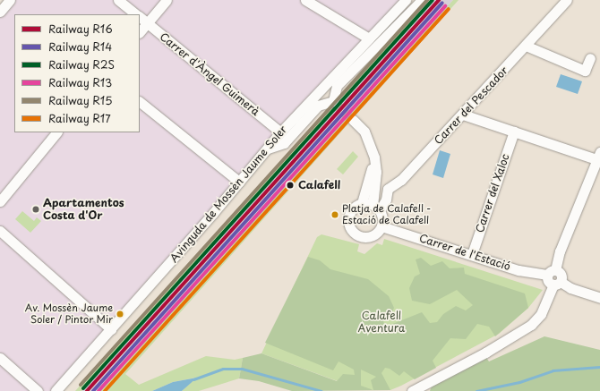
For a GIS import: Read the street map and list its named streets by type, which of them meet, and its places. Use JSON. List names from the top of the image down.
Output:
{
  "streets": {
    "street": [
      "Carrer d'Àngel Guimerà",
      "Carrer del Pescador",
      "Carrer del Xaloc",
      "Avinguda de Mossèn Jaume Soler",
      "Carrer de l'Estació"
    ]
  },
  "crossings": [
    ["Carrer d'Àngel Guimerà", "Avinguda de Mossèn Jaume Soler"],
    ["Carrer del Pescador", "Carrer de l'Estació"],
    ["Carrer del Xaloc", "Carrer de l'Estació"]
  ],
  "parks": ["Calafell Aventura"],
  "places": [
    "Calafell",
    "Apartamentos Costa d'Or",
    "Platja de Calafell - Estació de Calafell",
    "Av. Mossèn Jaume Soler / Pintor Mir"
  ],
  "lines": [
    "rail line R16",
    "rail line R2S",
    "rail line R15",
    "rail line R14",
    "rail line R13",
    "rail line R17"
  ],
  "legend": [
    "Railway R16",
    "Railway R14",
    "Railway R2S",
    "Railway R13",
    "Railway R15",
    "Railway R17"
  ]
}
